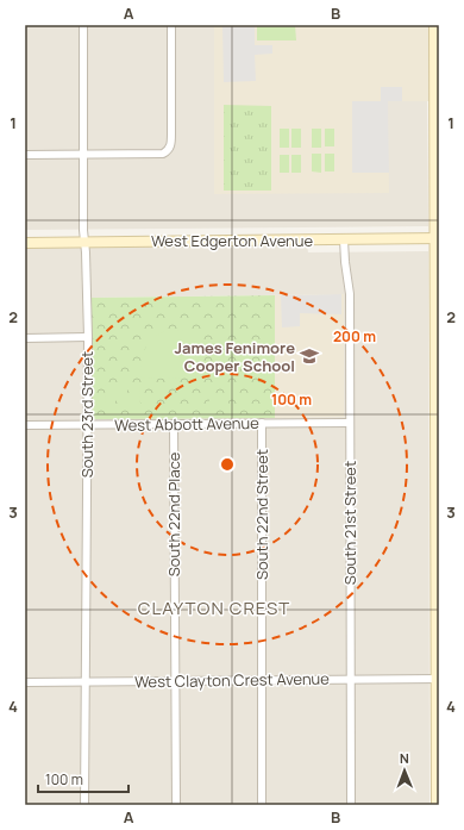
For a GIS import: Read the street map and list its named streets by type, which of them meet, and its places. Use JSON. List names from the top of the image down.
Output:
{
  "streets": {
    "street": [
      "West Edgerton Avenue",
      "South 23rd Street",
      "West Abbott Avenue",
      "South 22nd Place",
      "South 22nd Street",
      "South 21st Street",
      "West Clayton Crest Avenue"
    ]
  },
  "crossings": [
    ["West Edgerton Avenue", "South 23rd Street"],
    ["West Edgerton Avenue", "South 21st Street"],
    ["South 23rd Street", "West Abbott Avenue"],
    ["South 23rd Street", "West Clayton Crest Avenue"],
    ["West Abbott Avenue", "South 22nd Place"],
    ["West Abbott Avenue", "South 22nd Street"],
    ["West Abbott Avenue", "South 21st Street"],
    ["South 22nd Place", "West Clayton Crest Avenue"],
    ["South 22nd Street", "West Clayton Crest Avenue"],
    ["South 21st Street", "West Clayton Crest Avenue"]
  ],
  "districts": ["CLAYTON CREST"],
  "places": {
    "school or university": ["James Fenimore Cooper School"]
  },
  "scale_bar": "100 m",
  "north": "top",
  "grid": {
    "columns": ["A", "B"],
    "rows": [
      "1",
      "2",
      "3",
      "4"
    ]
  },
  "rings": ["200 m", "100 m"]
}
